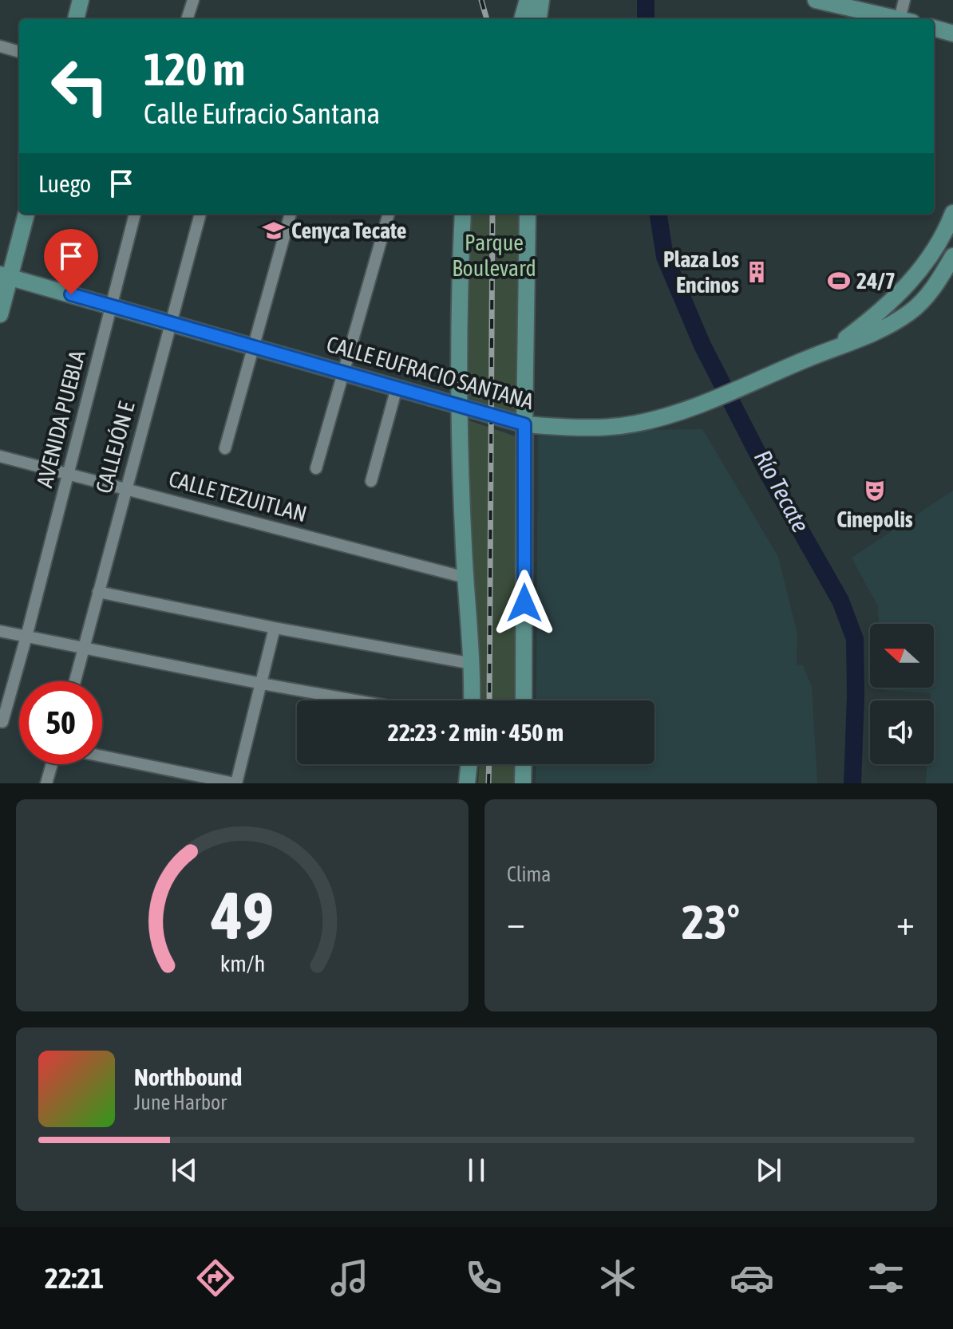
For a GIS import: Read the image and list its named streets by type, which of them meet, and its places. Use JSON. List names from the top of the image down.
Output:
{
  "streets": {
    "main road": ["CALLE EUFRACIO SANTANA"],
    "street": ["AVENIDA PUEBLA", "CALLEJÓN E", "CALLE TEZUITLAN"]
  },
  "crossings": [
    ["CALLE EUFRACIO SANTANA", "AVENIDA PUEBLA"],
    ["CALLE EUFRACIO SANTANA", "CALLEJÓN E"],
    ["AVENIDA PUEBLA", "CALLE TEZUITLAN"],
    ["CALLEJÓN E", "CALLE TEZUITLAN"]
  ],
  "water": ["Río Tecate"],
  "parks": ["Parque Boulevard"],
  "places": {
    "school or university": ["Cenyca Tecate"],
    "building": ["Plaza Los Encinos"],
    "sports": ["24/7"],
    "theatre": ["Cinepolis"]
  },
  "north": "left",
  "page": {
    "turn": ["120 m", "Calle Eufracio Santana"],
    "then": "Luego",
    "limit": "50",
    "trip": "22:23 · 2 min · 450 m",
    "tile": "Clima",
    "heat": ["−", "23°", "+"],
    "song": ["Northbound", "June Harbor"],
    "tabs": "22:21",
    "gauge": ["49", "km/h"]
  }
}
